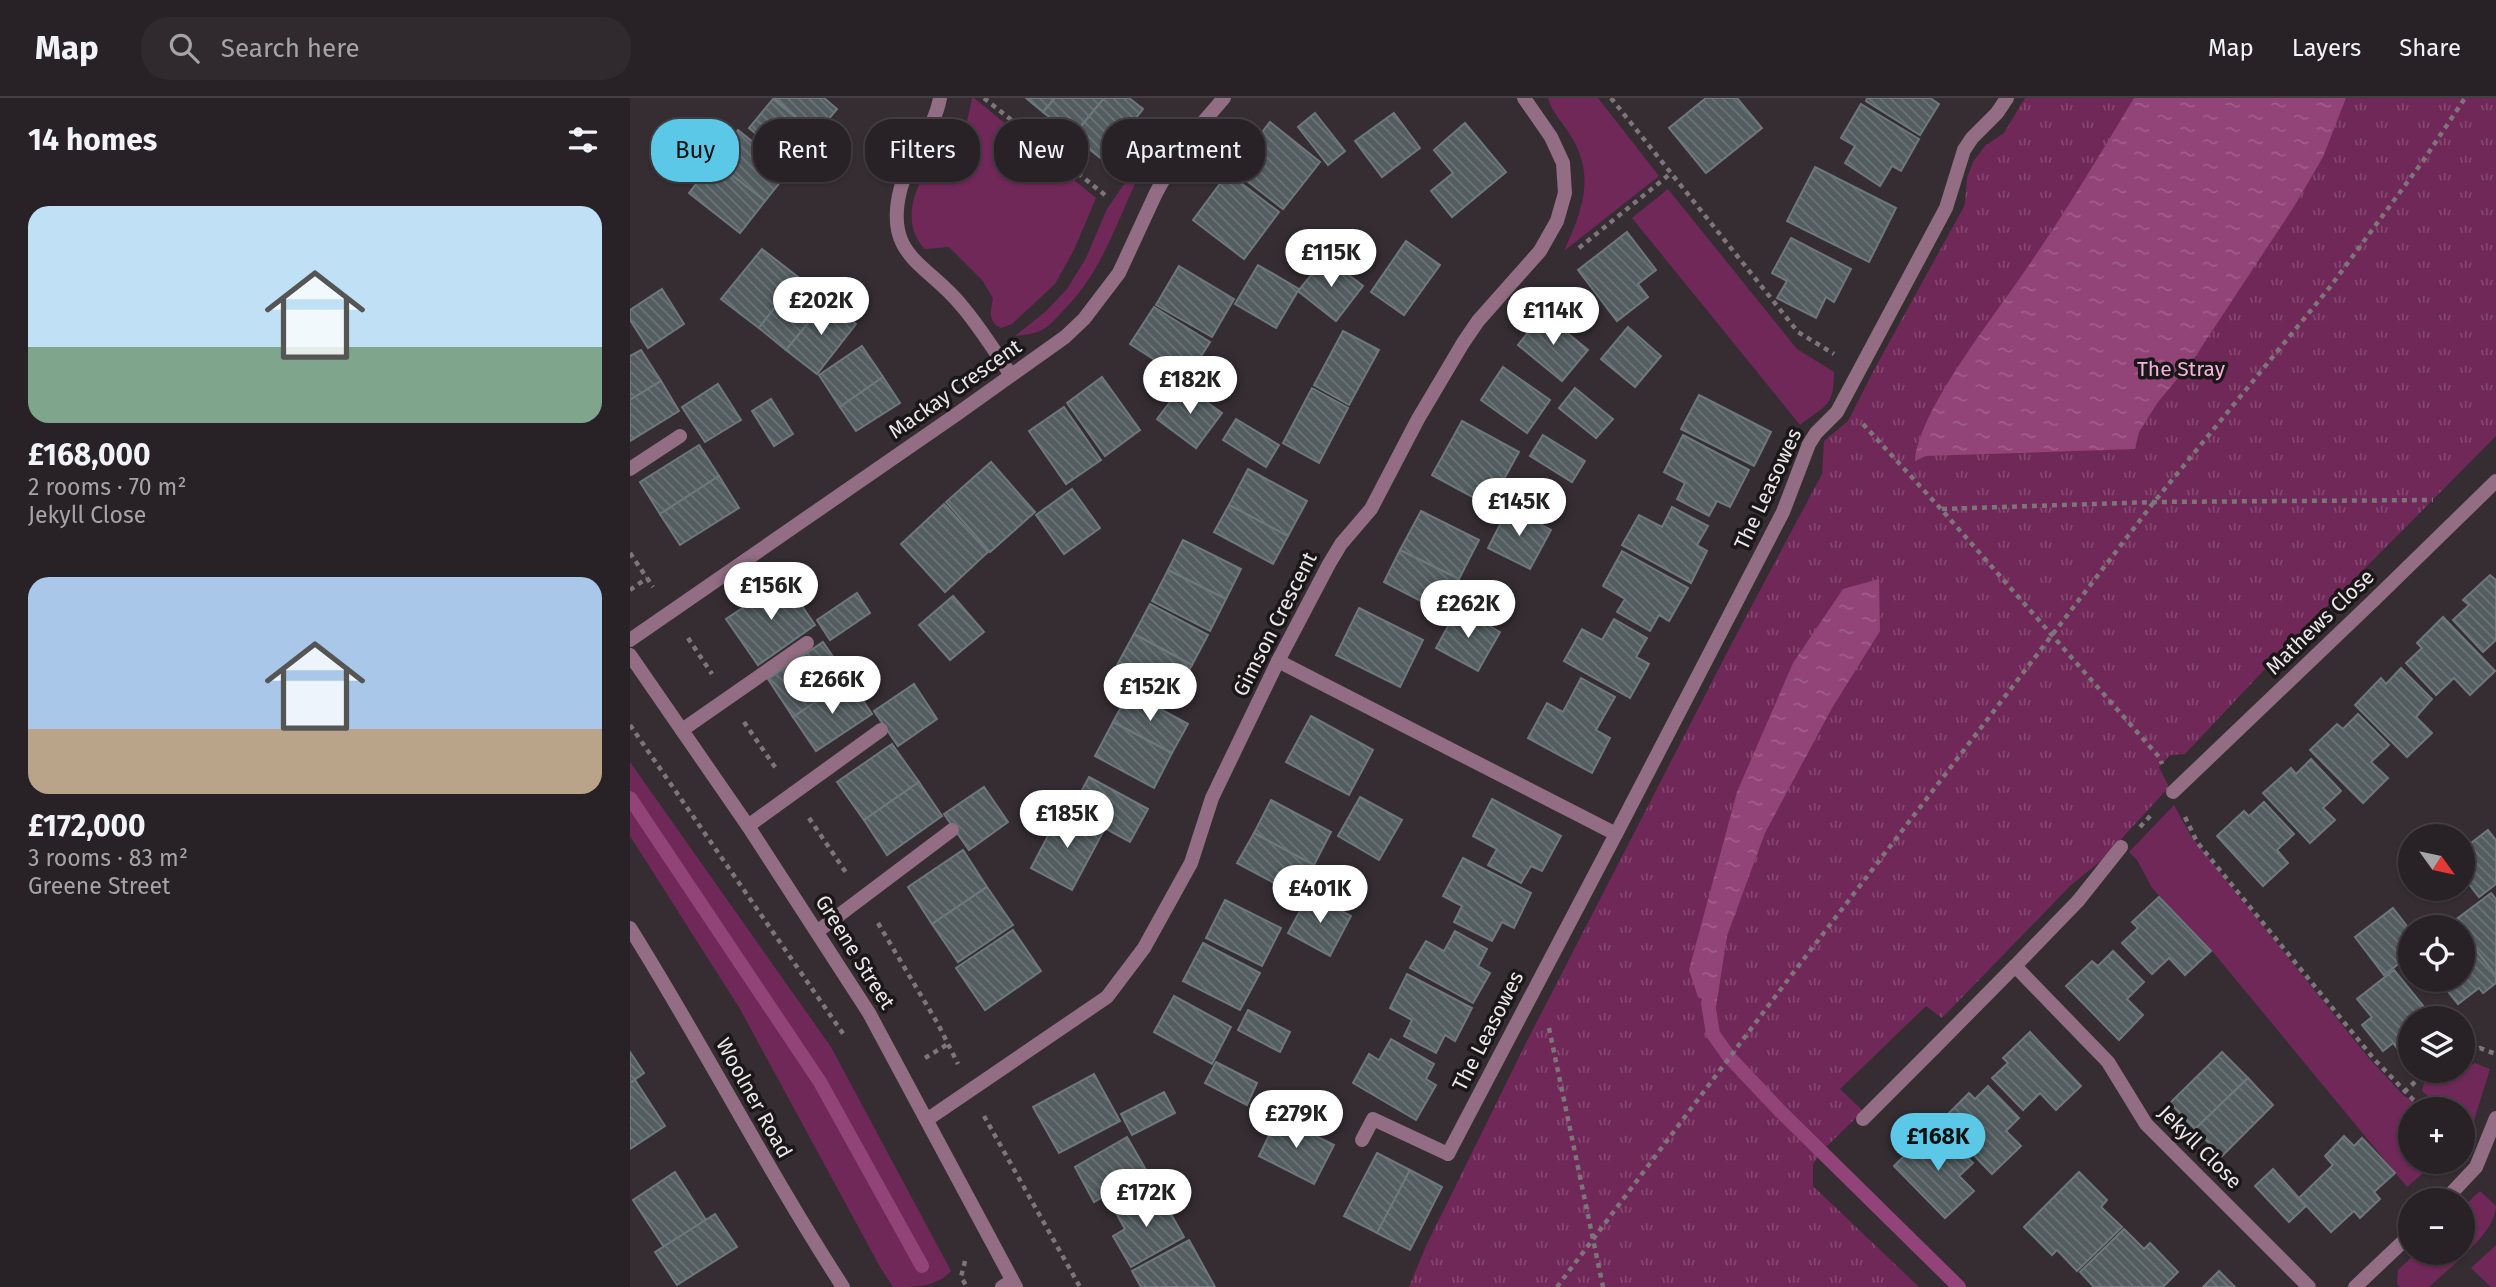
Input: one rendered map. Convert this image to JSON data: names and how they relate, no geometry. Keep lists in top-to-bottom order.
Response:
{
  "streets": {
    "street": [
      "Mackay Crescent",
      "The Leasowes",
      "Mathews Close",
      "Gimson Crescent",
      "Greene Street",
      "Woolner Road",
      "Jekyll Close"
    ]
  },
  "crossings": [
    ["Gimson Crescent", "Greene Street"]
  ],
  "parks": ["The Stray"],
  "north": "bottom right",
  "page": {
    "header": "Map",
    "search": "Search here",
    "nav": ["Map", "Layers", "Share"],
    "heading": "14 homes",
    "chip": [
      "Buy",
      "Rent",
      "Filters",
      "New",
      "Apartment"
    ],
    "list": [
      {
        "name": "£168,000",
        "note": "2 rooms · 70 m² · Jekyll Close"
      },
      {
        "name": "£172,000",
        "note": "3 rooms · 83 m² · Greene Street"
      }
    ],
    "price": [
      "£115K",
      "£202K",
      "£114K",
      "£182K",
      "£145K",
      "£156K",
      "£262K",
      "£266K",
      "£152K",
      "£185K",
      "£401K",
      "£279K",
      "£168K",
      "£172K"
    ],
    "map_buttons": ["+", "−"]
  }
}
